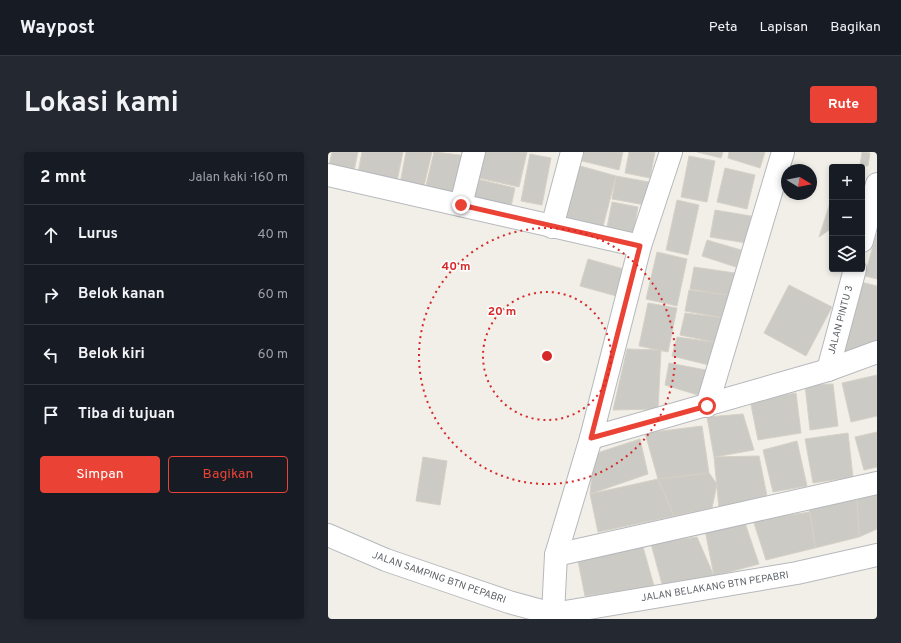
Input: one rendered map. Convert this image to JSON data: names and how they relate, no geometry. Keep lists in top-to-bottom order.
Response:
{
  "streets": {
    "street": ["JALAN PINTU 3", "JALAN SAMPING BTN PEPABRI", "JALAN BELAKANG BTN PEPABRI"]
  },
  "crossings": [
    ["JALAN SAMPING BTN PEPABRI", "JALAN BELAKANG BTN PEPABRI"]
  ],
  "north": "right",
  "page": {
    "header": "Waypost",
    "nav": ["Peta", "Lapisan", "Bagikan"],
    "title": "Lokasi kami",
    "buttons": [
      "Rute",
      ["Simpan", "Bagikan"]
    ],
    "heading": ["2 mnt", "Jalan kaki · 160 m"],
    "map_buttons": ["+", "−"],
    "list": [
      ["Lurus", "40 m"],
      ["Belok kanan", "60 m"],
      ["Belok kiri", "60 m"],
      "Tiba di tujuan"
    ]
  },
  "rings": ["40 m", "20 m"]
}
